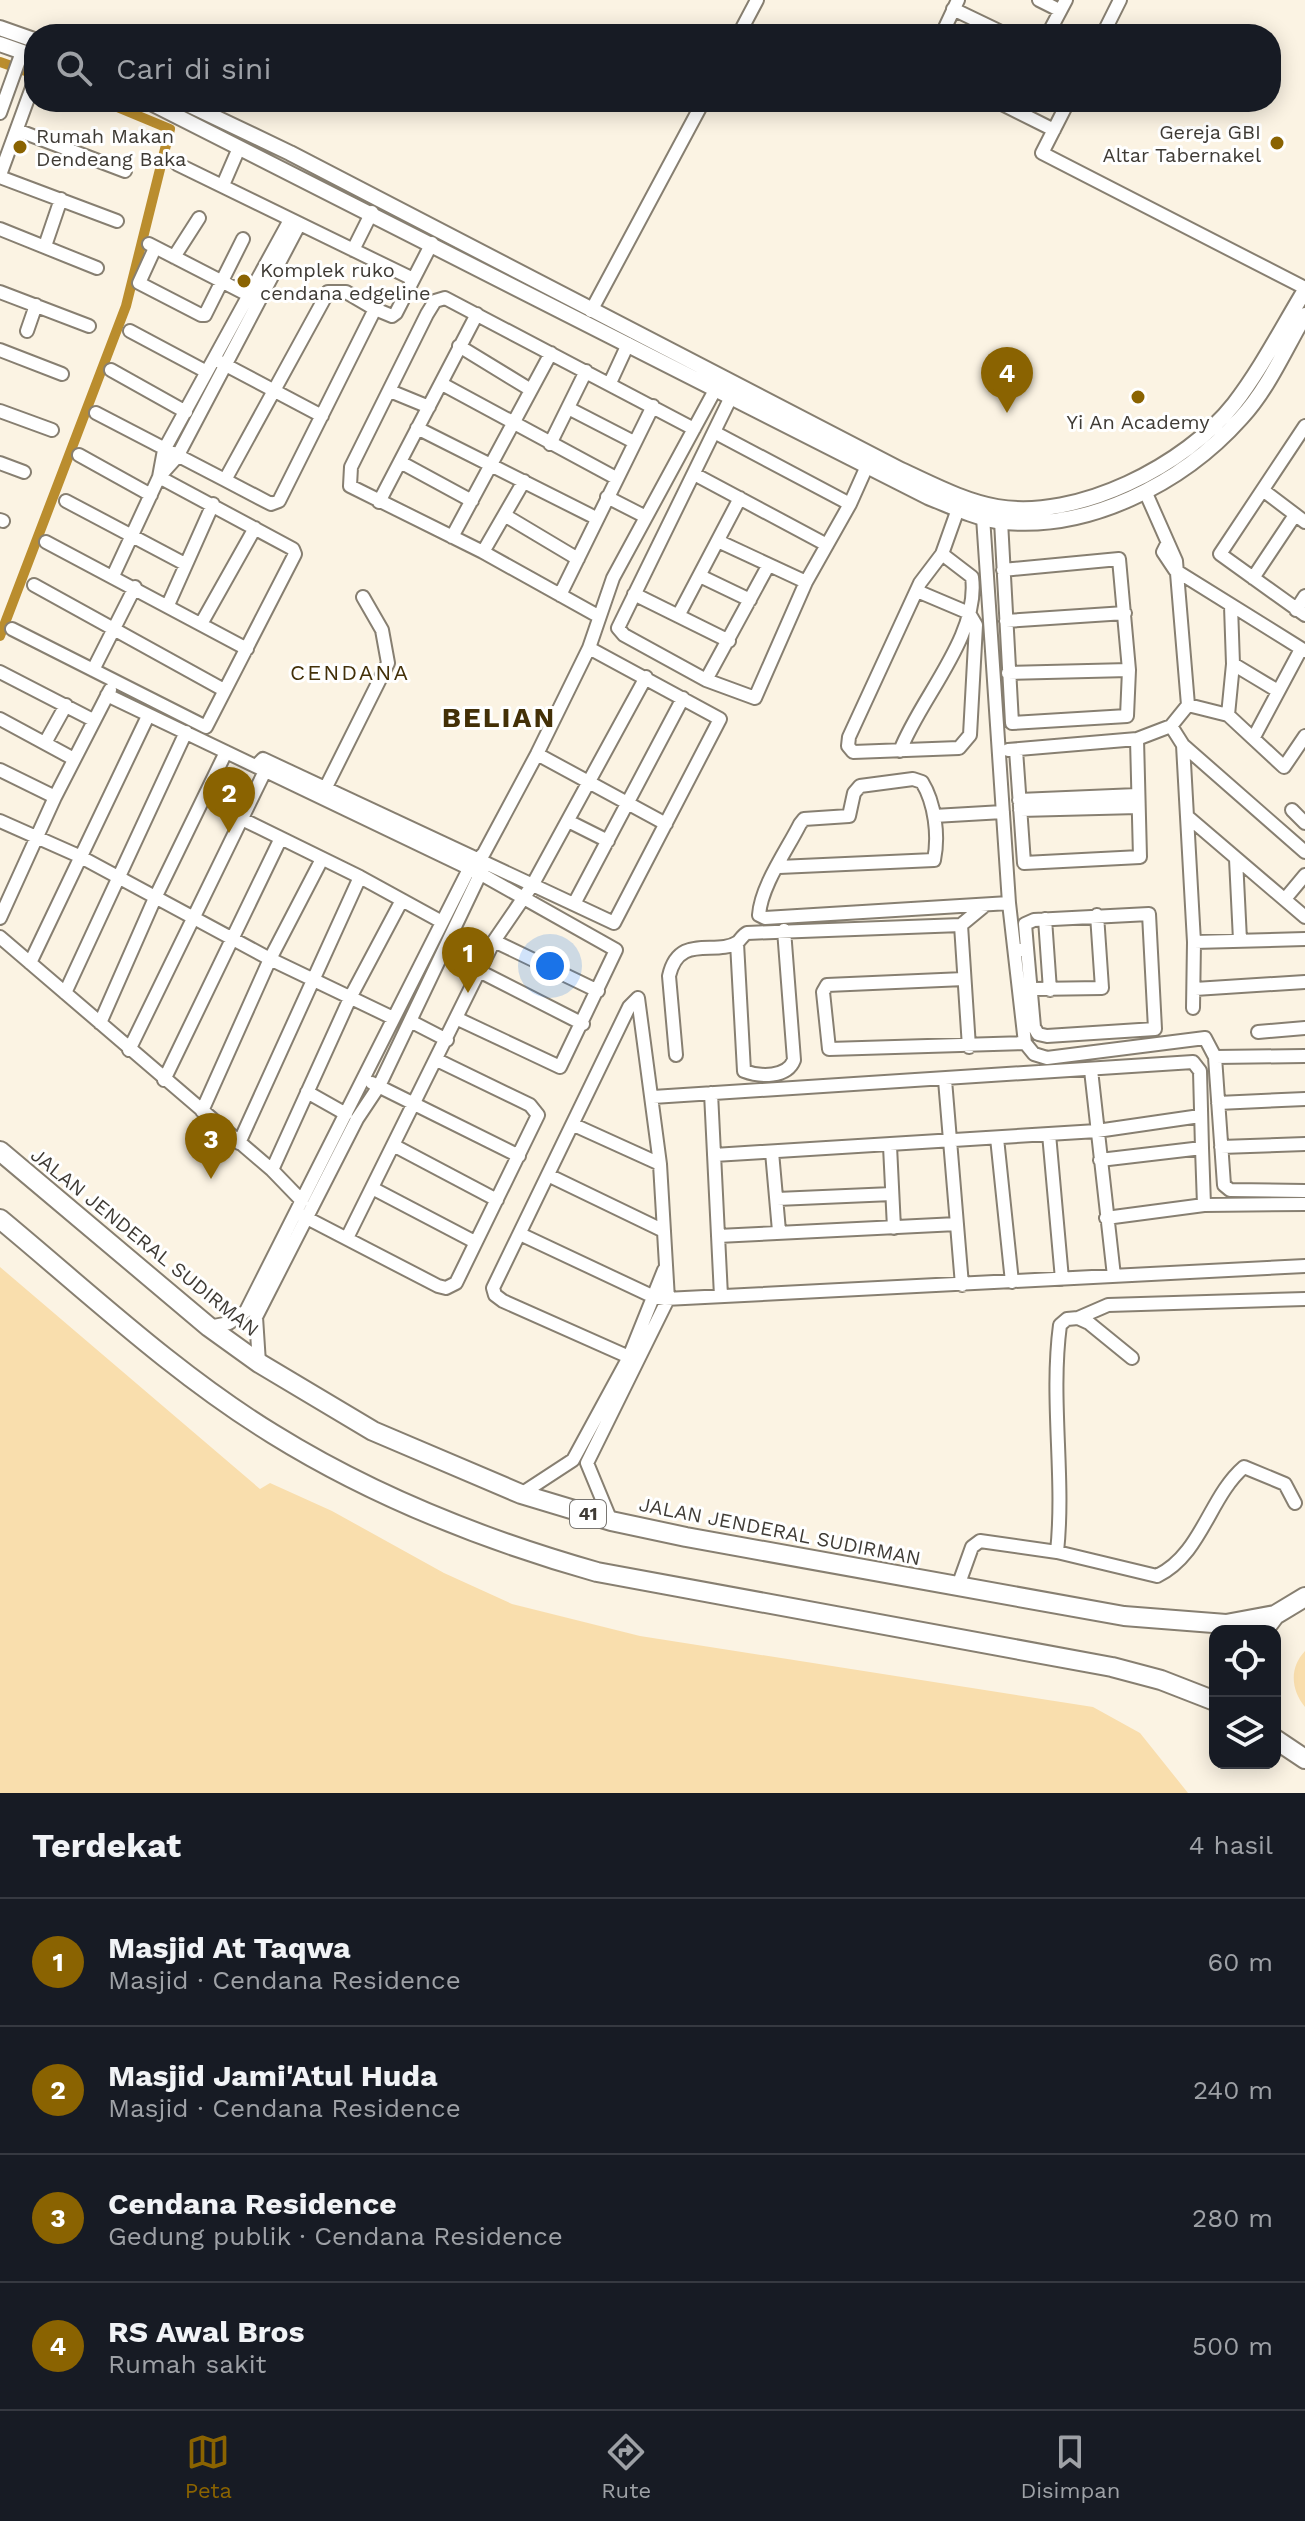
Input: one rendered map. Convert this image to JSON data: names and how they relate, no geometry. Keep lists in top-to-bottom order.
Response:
{
  "streets": {
    "highway": ["JALAN JENDERAL SUDIRMAN", "41"]
  },
  "crossings": [
    ["JALAN JENDERAL SUDIRMAN", "41"]
  ],
  "districts": ["CENDANA", "BELIAN"],
  "places": [
    "Gereja GBI Altar Tabernakel",
    "Rumah Makan Dendeang Baka",
    "Komplek ruko cendana edgeline",
    "Yi An Academy"
  ],
  "page": {
    "search": "Cari di sini",
    "pins": [
      "4",
      "2",
      "1",
      "3"
    ],
    "heading": ["Terdekat", "4 hasil"],
    "list": [
      {
        "mark": "1",
        "name": "Masjid At Taqwa",
        "note": "Masjid · Cendana Residence",
        "value": "60 m"
      },
      {
        "mark": "2",
        "name": "Masjid Jami'Atul Huda",
        "note": "Masjid · Cendana Residence",
        "value": "240 m"
      },
      {
        "mark": "3",
        "name": "Cendana Residence",
        "note": "Gedung publik · Cendana Residence",
        "value": "280 m"
      },
      {
        "mark": "4",
        "name": "RS Awal Bros",
        "note": "Rumah sakit",
        "value": "500 m"
      }
    ],
    "nav": ["Peta", "Rute", "Disimpan"]
  }
}
